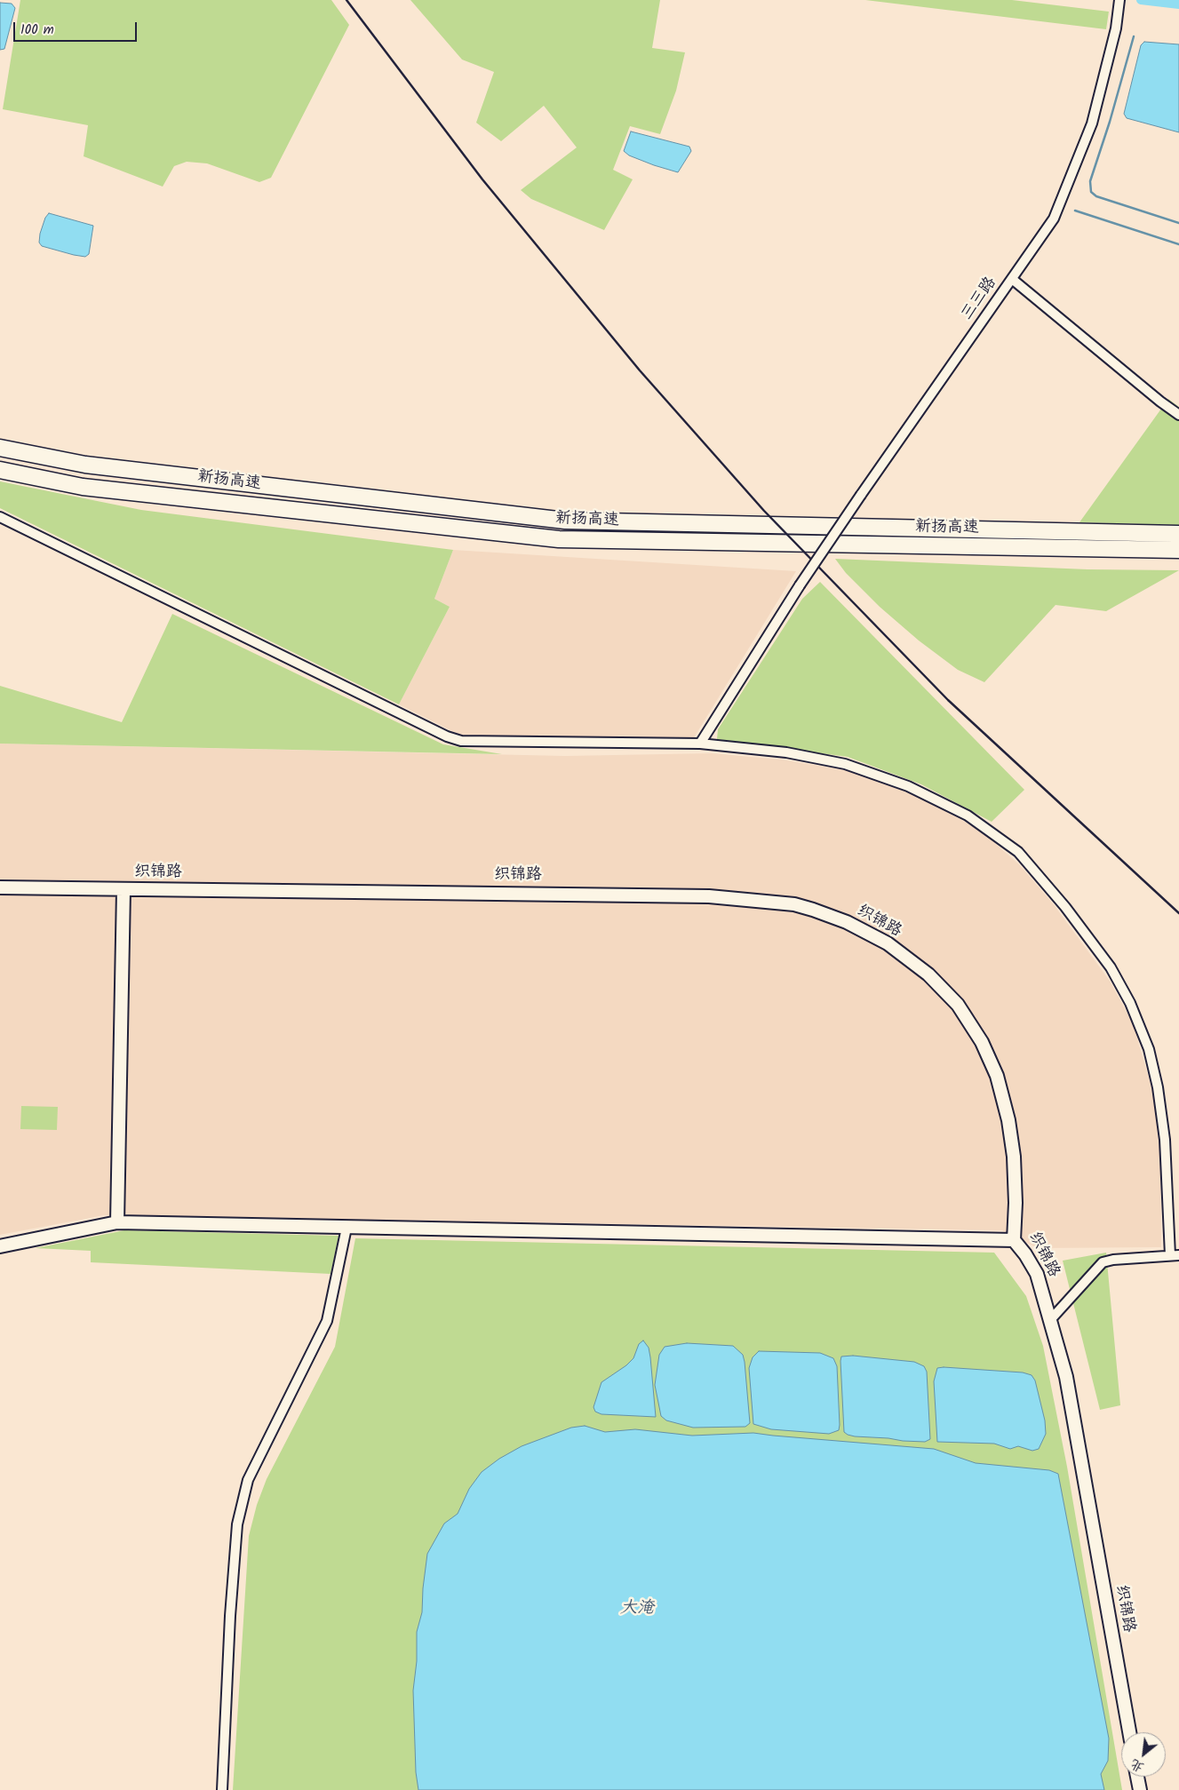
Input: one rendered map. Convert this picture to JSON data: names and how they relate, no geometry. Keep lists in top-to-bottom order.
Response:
{
  "streets": {
    "highway": ["新扬高速"],
    "street": ["三三路", "织锦路"]
  },
  "water": ["大淹"],
  "scale_bar": "100 m",
  "north": "bottom left"
}
